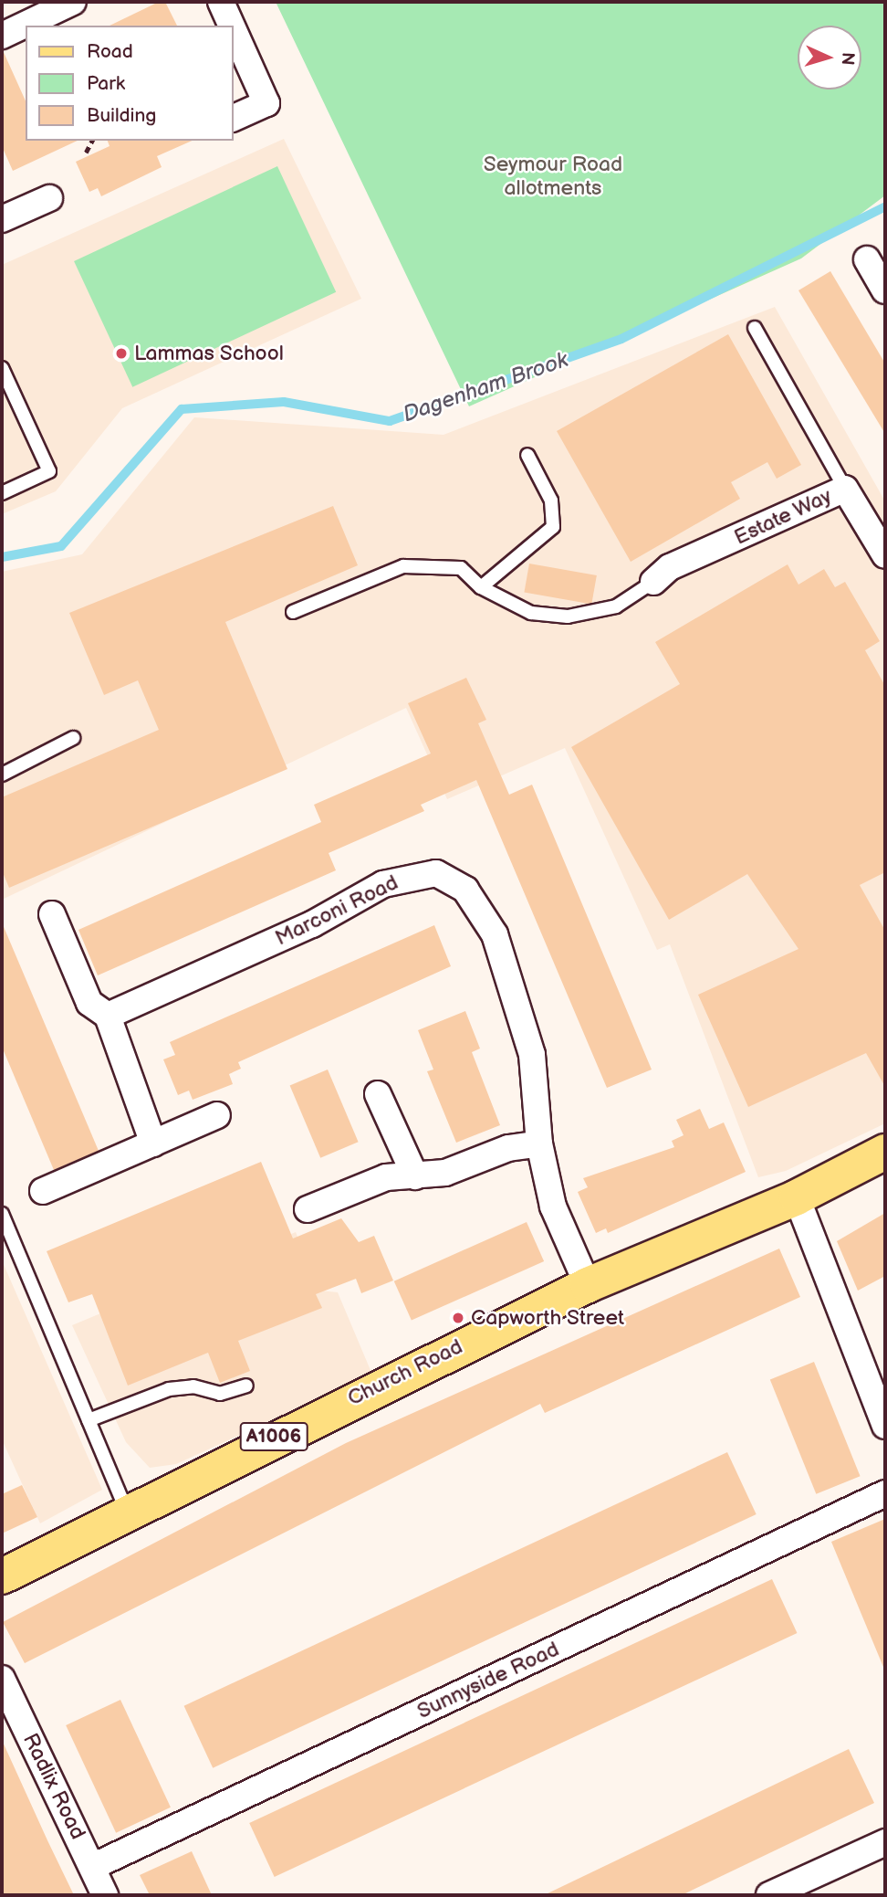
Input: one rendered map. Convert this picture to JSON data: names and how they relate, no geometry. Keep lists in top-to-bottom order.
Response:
{
  "streets": {
    "main road": ["Church Road", "A1006"],
    "street": [
      "Estate Way",
      "Marconi Road",
      "Sunnyside Road",
      "Radlix Road"
    ]
  },
  "crossings": [
    ["Marconi Road", "Church Road"],
    ["Sunnyside Road", "Radlix Road"]
  ],
  "water": ["Dagenham Brook"],
  "parks": ["Seymour Road allotments"],
  "places": ["Lammas School", "Capworth Street"],
  "legend": ["Road", "Park", "Building"],
  "north": "right"
}
